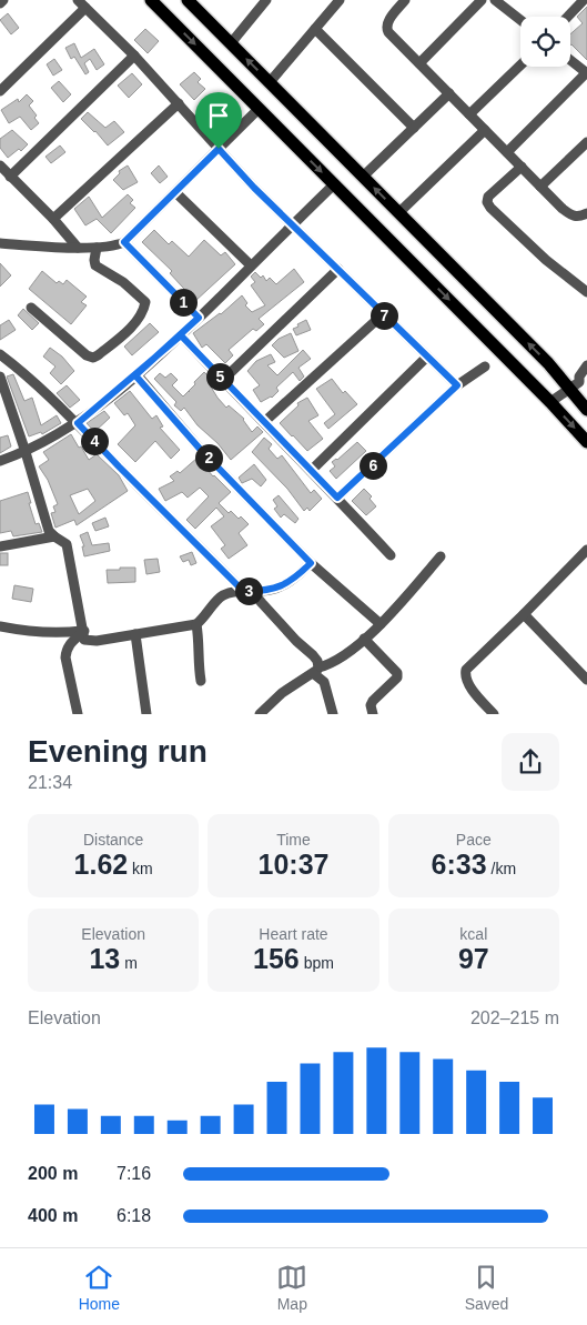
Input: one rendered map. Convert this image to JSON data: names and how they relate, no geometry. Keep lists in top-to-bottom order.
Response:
{
  "page": {
    "pins": [
      "1",
      "7",
      "5",
      "4",
      "2",
      "6",
      "3"
    ],
    "heading": ["Evening run", "21:34"],
    "stats": [
      ["Distance", "1.62 km"],
      ["Time", "10:37"],
      ["Pace", "6:33 /km"],
      ["Elevation", "13 m"],
      ["Heart rate", "156 bpm"],
      ["kcal", "97"]
    ],
    "chart": ["Elevation", "202–215 m"],
    "list": [
      {
        "name": "200 m",
        "note": "7:16"
      },
      {
        "name": "400 m",
        "note": "6:18"
      }
    ],
    "tabs": ["Home", "Map", "Saved"]
  }
}
